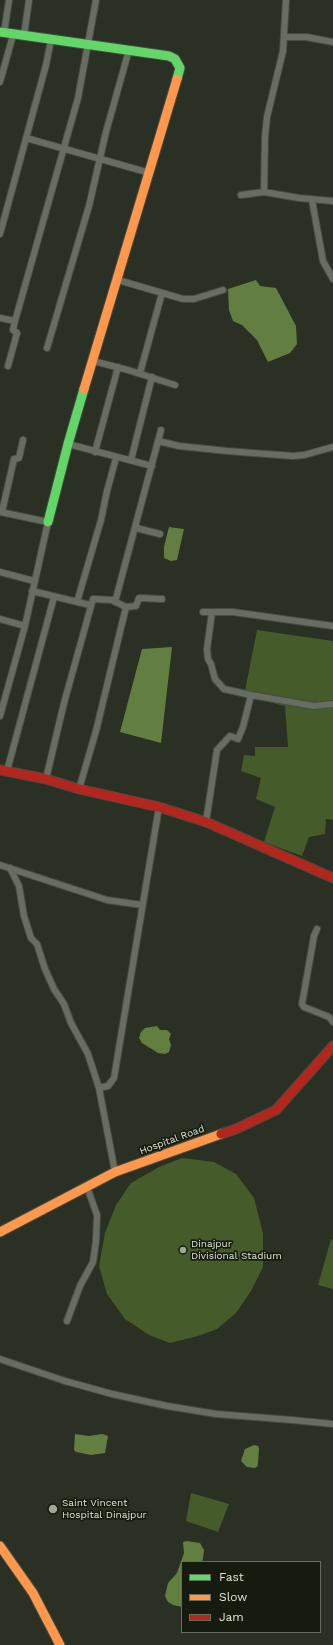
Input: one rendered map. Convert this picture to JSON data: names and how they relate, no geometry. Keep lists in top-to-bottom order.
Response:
{
  "streets": {
    "street": ["Hospital Road"]
  },
  "places": ["Dinajpur Divisional Stadium", "Saint Vincent Hospital Dinajpur"],
  "legend": ["Fast", "Slow", "Jam"]
}
